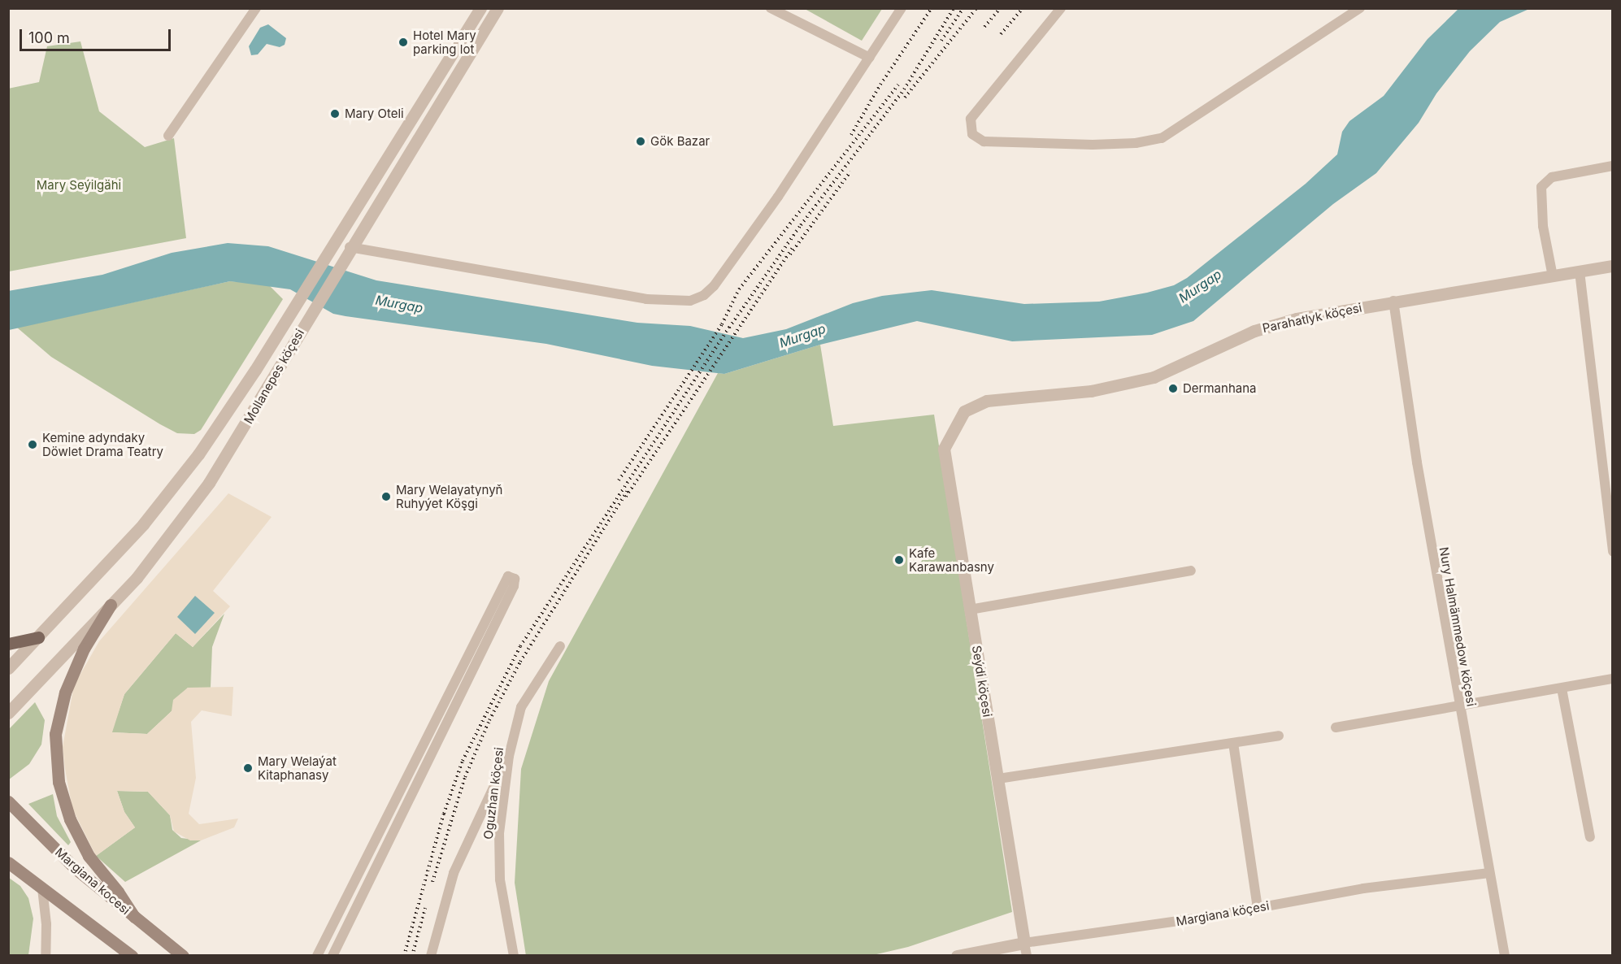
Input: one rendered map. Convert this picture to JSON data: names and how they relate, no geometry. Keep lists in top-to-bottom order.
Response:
{
  "streets": {
    "main road": ["Margiana kocesi"],
    "street": [
      "Parahatlyk köçesi",
      "Mollanepes köçesi",
      "Nury Halmämmedow köçesi",
      "Seýdi köçesi",
      "Oguzhan köçesi",
      "Margiana köçesi"
    ]
  },
  "crossings": [
    ["Parahatlyk köçesi", "Nury Halmämmedow köçesi"],
    ["Parahatlyk köçesi", "Seýdi köçesi"],
    ["Nury Halmämmedow köçesi", "Margiana köçesi"],
    ["Seýdi köçesi", "Margiana köçesi"]
  ],
  "water": ["Murgap"],
  "parks": ["Mary Seýilgähi"],
  "places": [
    "Hotel Mary parking lot",
    "Mary Oteli",
    "Gök Bazar",
    "Dermanhana",
    "Kemine adyndaky Döwlet Drama Teatry",
    "Mary Welayatynyň Ruhyýet Köşgi",
    "Kafe Karawanbasny",
    "Mary Welaýat Kitaphanasy"
  ],
  "scale_bar": "100 m"
}
